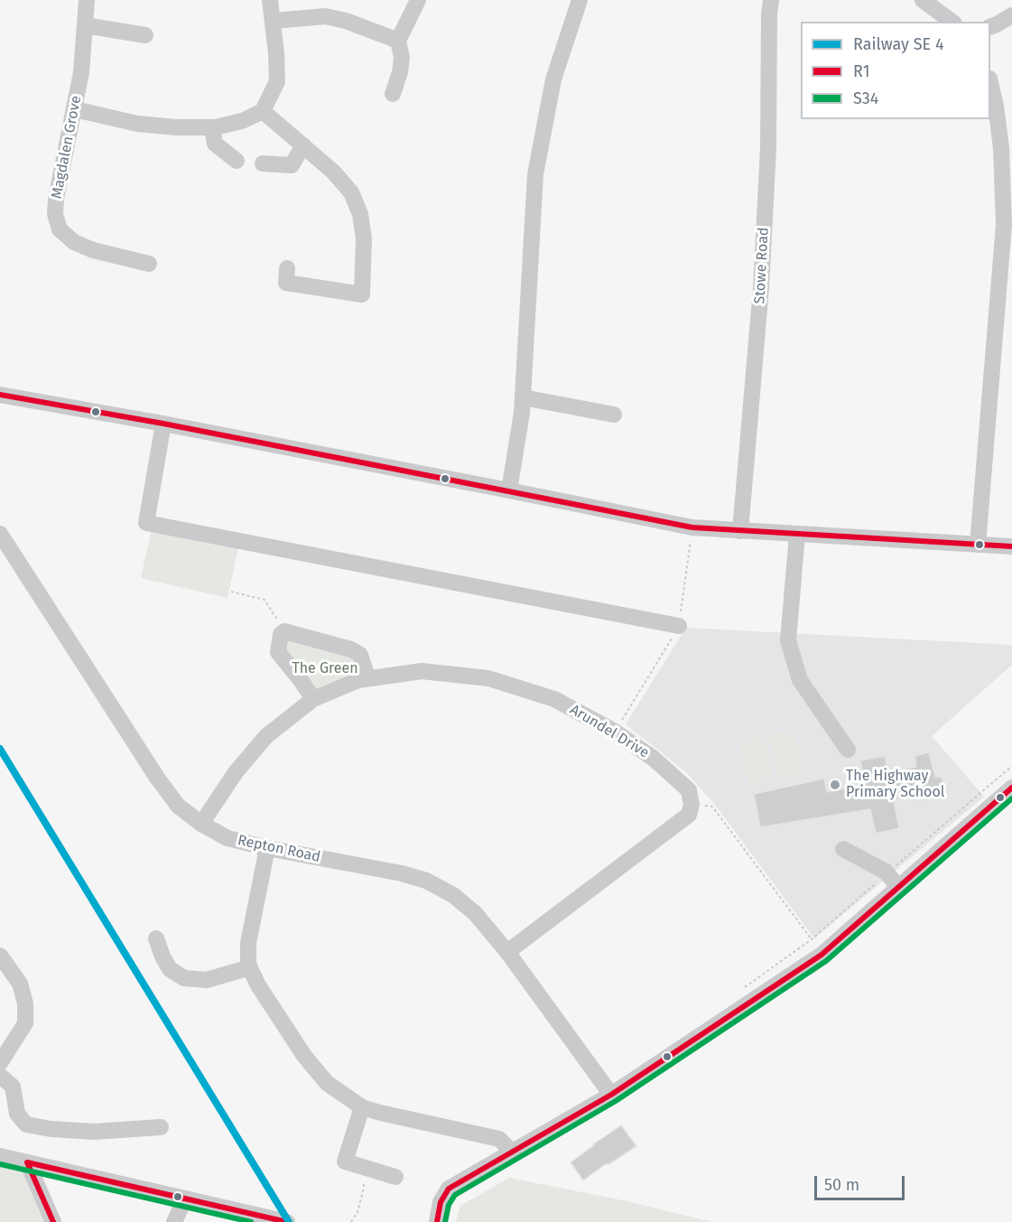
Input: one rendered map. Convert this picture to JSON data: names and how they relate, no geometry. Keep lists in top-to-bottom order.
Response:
{
  "streets": {
    "street": [
      "Magdalen Grove",
      "Stowe Road",
      "Arundel Drive",
      "Repton Road"
    ]
  },
  "crossings": [
    ["Arundel Drive", "Repton Road"]
  ],
  "parks": ["The Green"],
  "places": ["The Highway Primary School"],
  "lines": ["transit line R1", "transit line S34"],
  "legend": ["Railway SE 4", "R1", "S34"],
  "scale_bar": "50 m"
}
